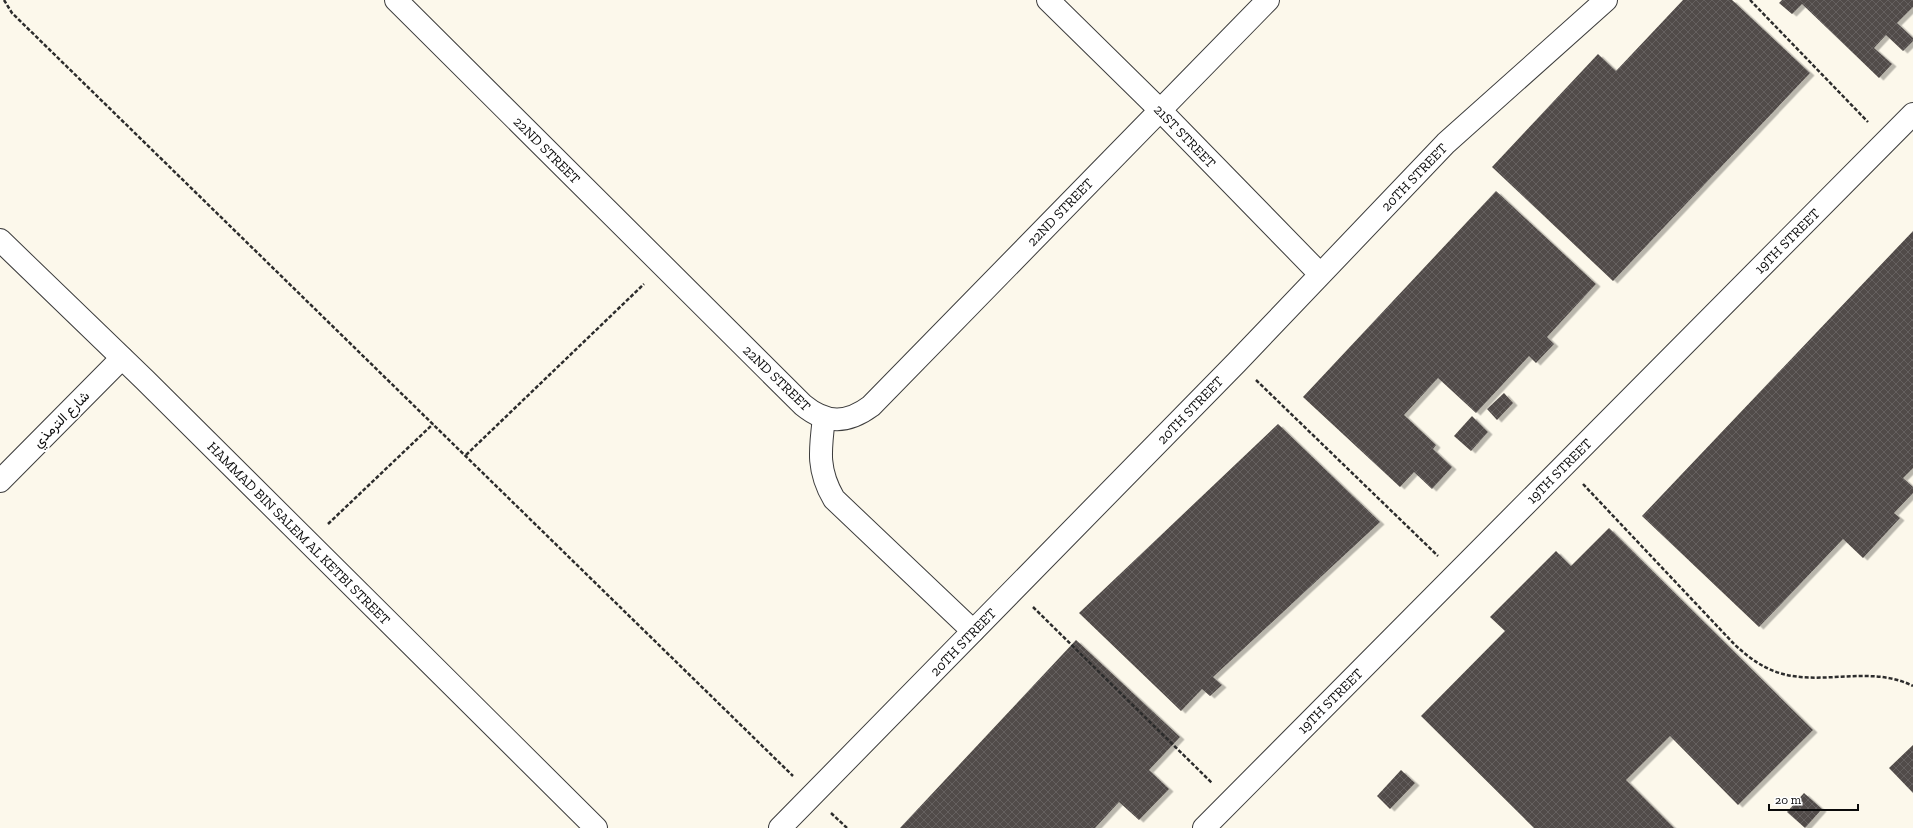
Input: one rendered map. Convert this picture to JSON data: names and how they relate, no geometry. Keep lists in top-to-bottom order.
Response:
{
  "streets": {
    "street": [
      "21ST STREET",
      "22ND STREET",
      "20TH STREET",
      "19TH STREET",
      "شارع الترمذي",
      "HAMMAD BIN SALEM AL KETBI STREET"
    ]
  },
  "crossings": [
    ["21ST STREET", "22ND STREET"],
    ["21ST STREET", "20TH STREET"],
    ["شارع الترمذي", "HAMMAD BIN SALEM AL KETBI STREET"]
  ],
  "scale_bar": "20 m"
}
